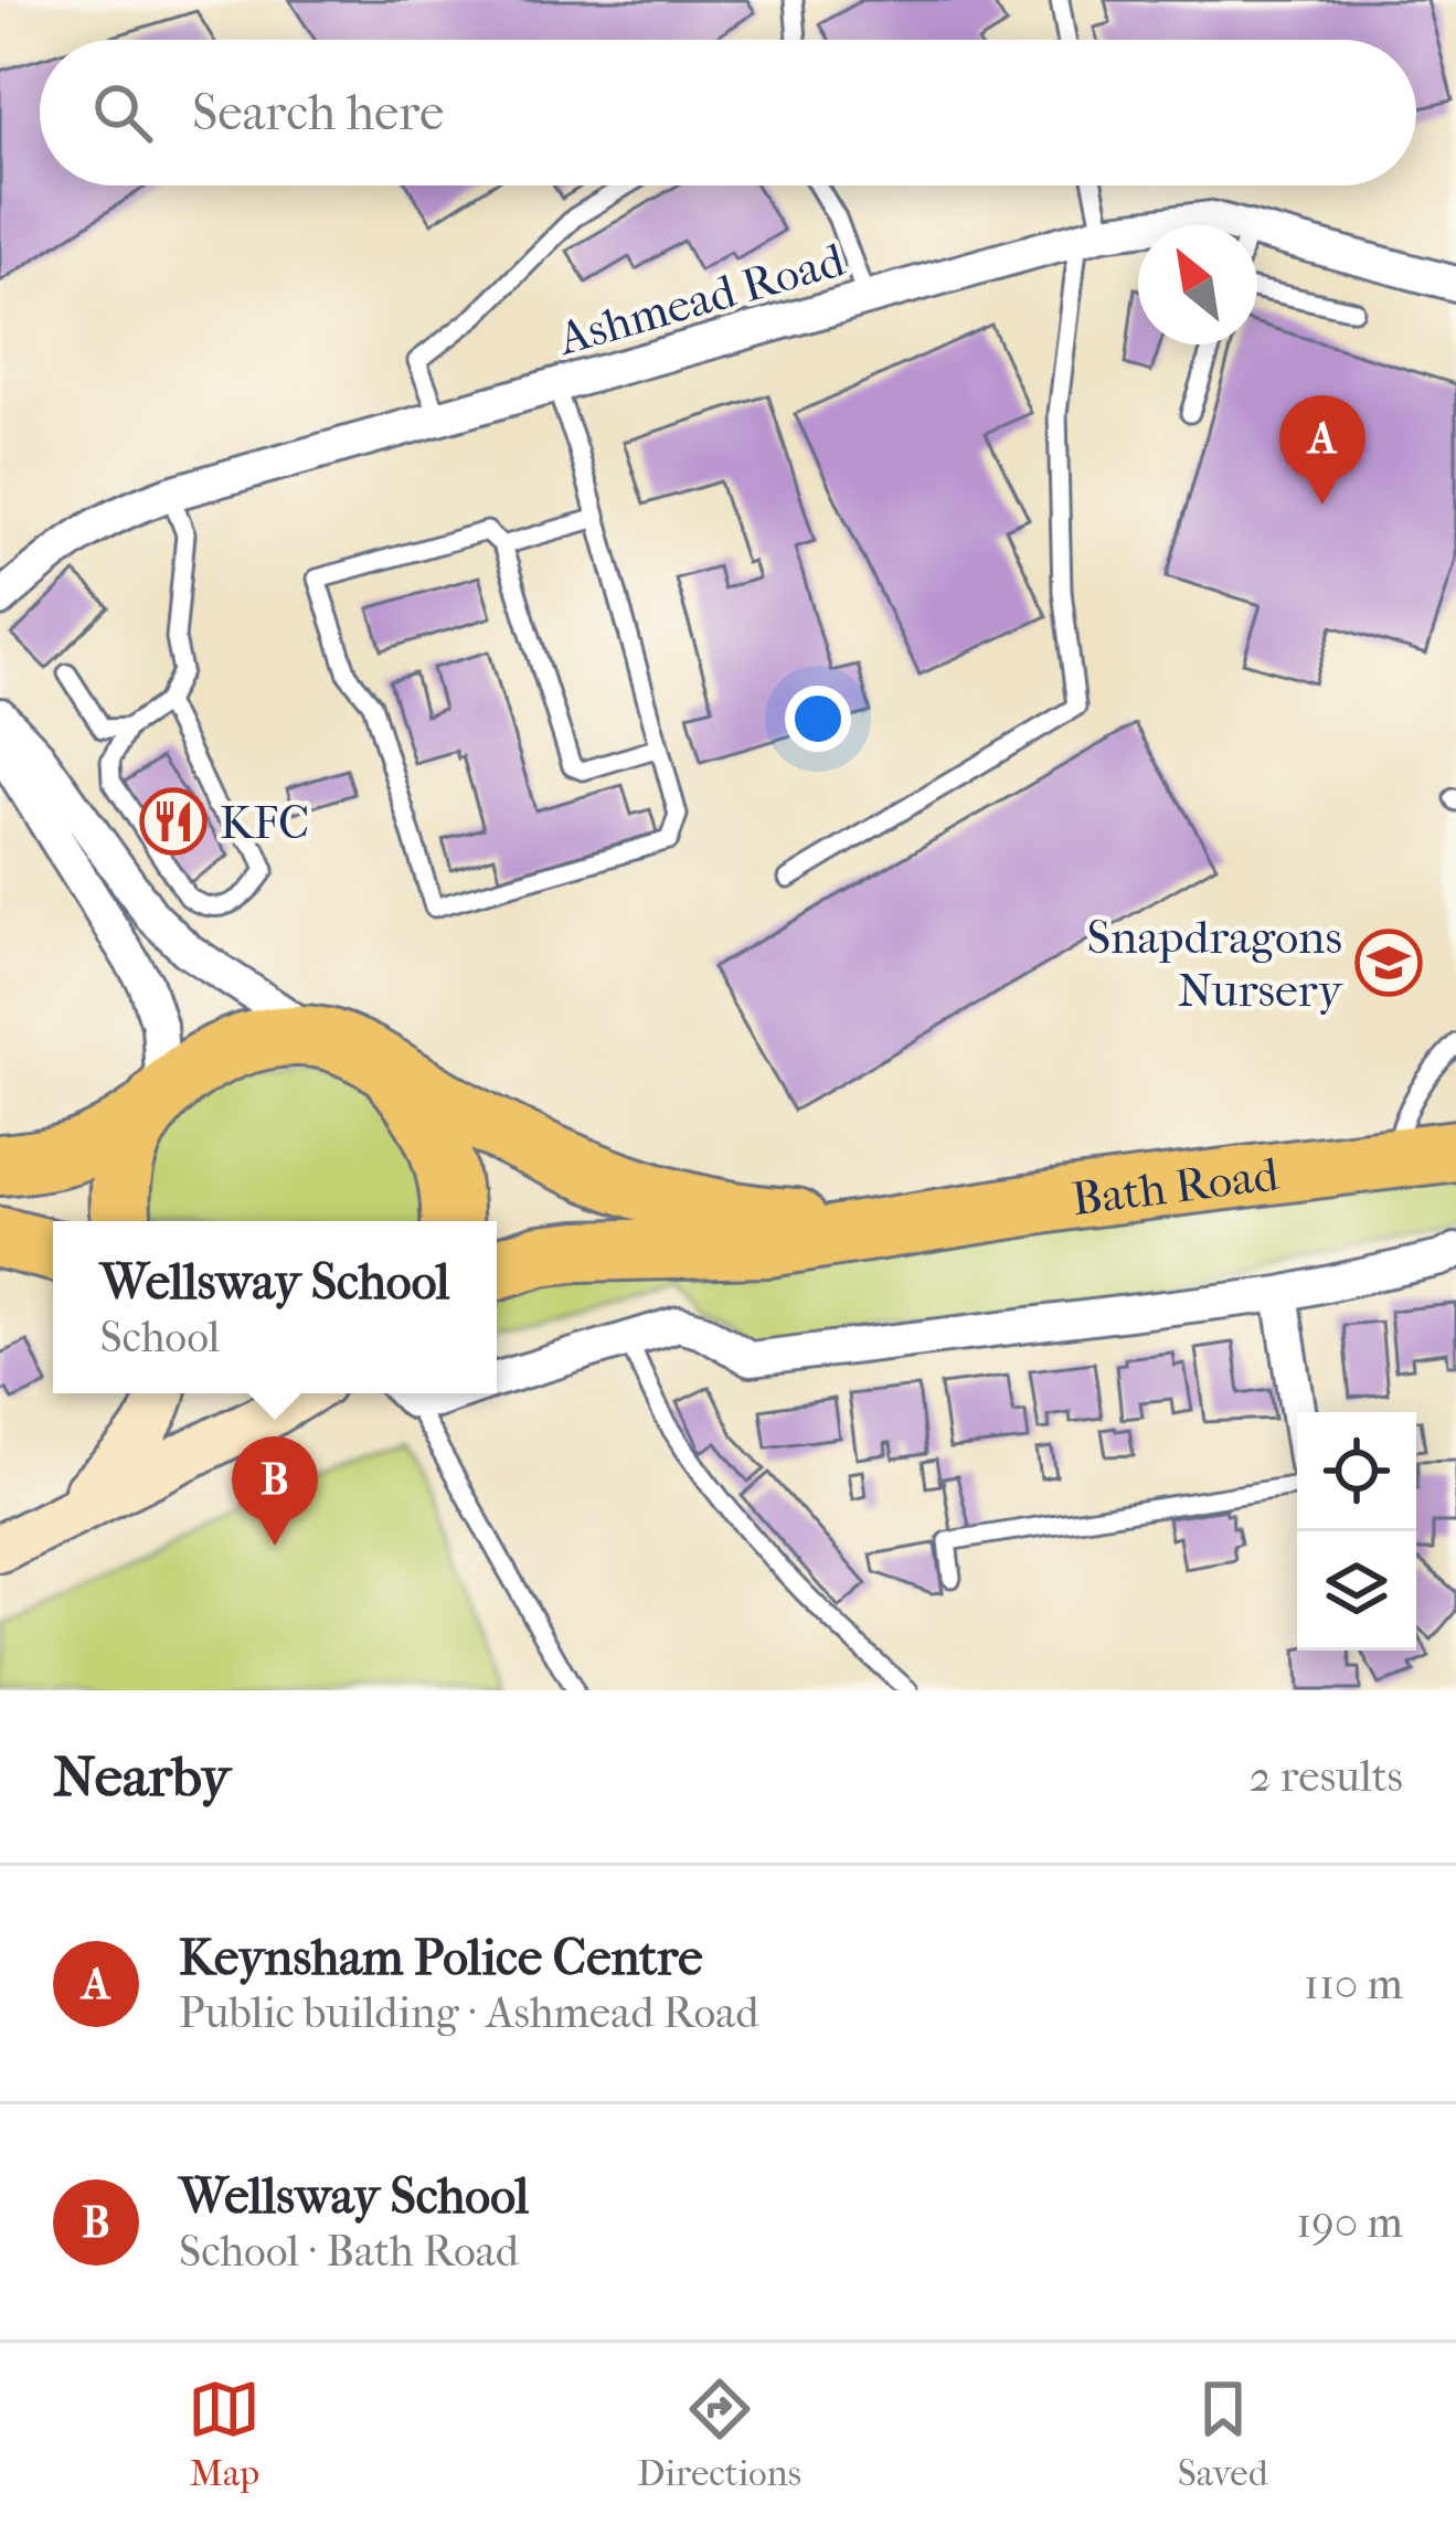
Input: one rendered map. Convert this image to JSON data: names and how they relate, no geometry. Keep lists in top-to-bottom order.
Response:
{
  "streets": {
    "highway": ["Bath Road"],
    "street": ["Ashmead Road"]
  },
  "places": {
    "restaurant": ["KFC"],
    "school or university": ["Snapdragons Nursery"]
  },
  "north": "top left",
  "page": {
    "search": "Search here",
    "pins": ["A", "B"],
    "popup": ["Wellsway School", "School"],
    "heading": ["Nearby", "2 results"],
    "list": [
      {
        "mark": "A",
        "name": "Keynsham Police Centre",
        "note": "Public building · Ashmead Road",
        "value": "110 m"
      },
      {
        "mark": "B",
        "name": "Wellsway School",
        "note": "School · Bath Road",
        "value": "190 m"
      }
    ],
    "nav": ["Map", "Directions", "Saved"]
  }
}
